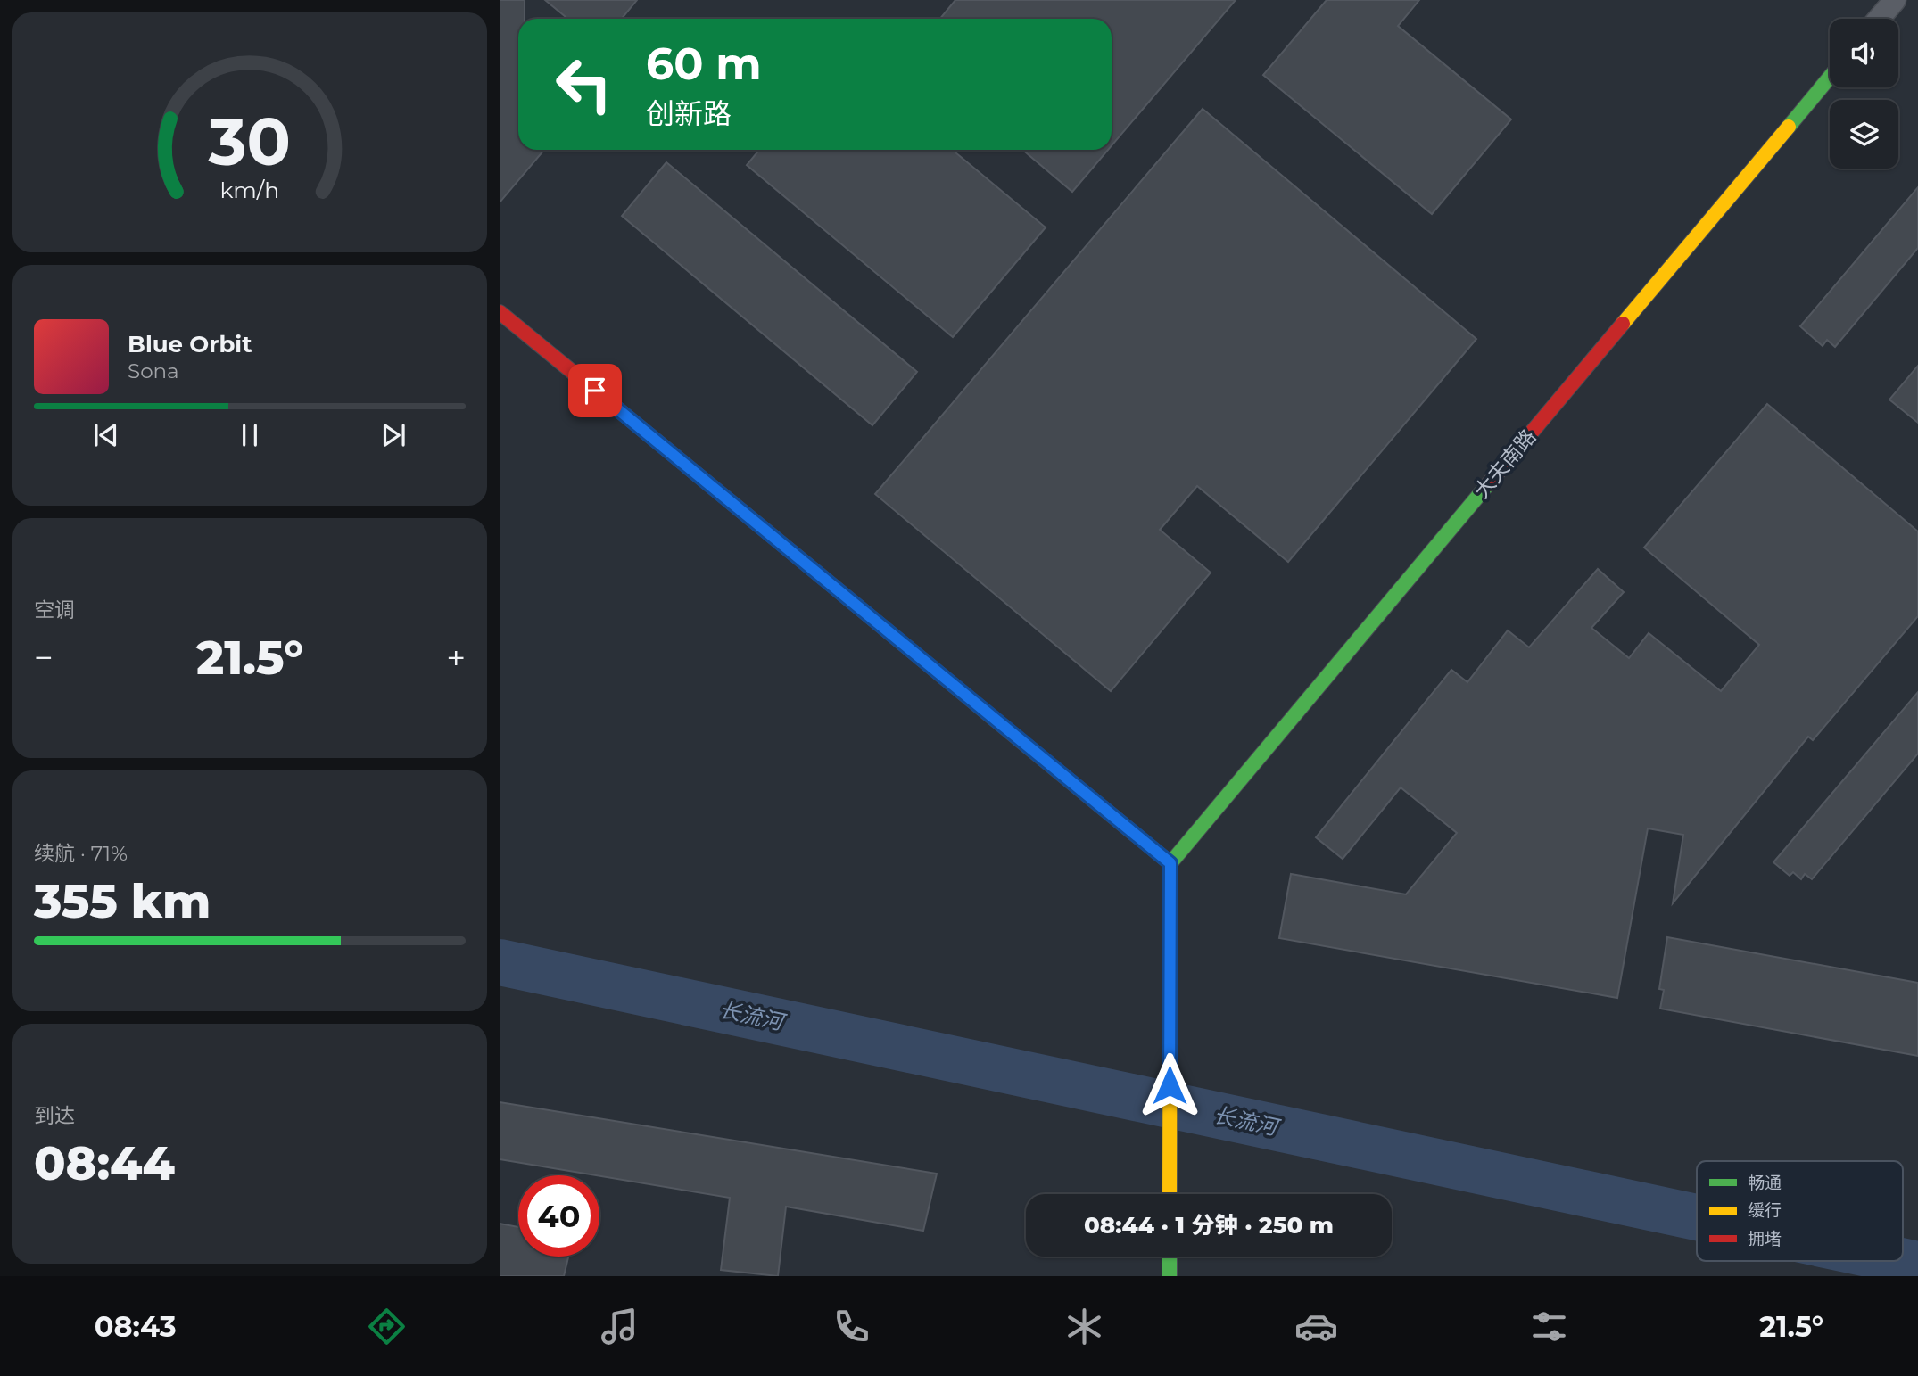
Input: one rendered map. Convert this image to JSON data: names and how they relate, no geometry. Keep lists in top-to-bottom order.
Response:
{
  "streets": {
    "street": ["大夫南路"]
  },
  "water": ["长流河"],
  "legend": ["畅通", "缓行", "拥堵"],
  "page": {
    "turn": ["60 m", "创新路"],
    "song": ["Blue Orbit", "Sona"],
    "tile": [
      "空调",
      ["续航 · 71%", "355 km"],
      ["到达", "08:44"]
    ],
    "heat": ["−", "21.5°", "+"],
    "limit": "40",
    "trip": "08:44 · 1 分钟 · 250 m",
    "tabs": ["08:43", "21.5°"],
    "gauge": ["30", "km/h"]
  }
}
